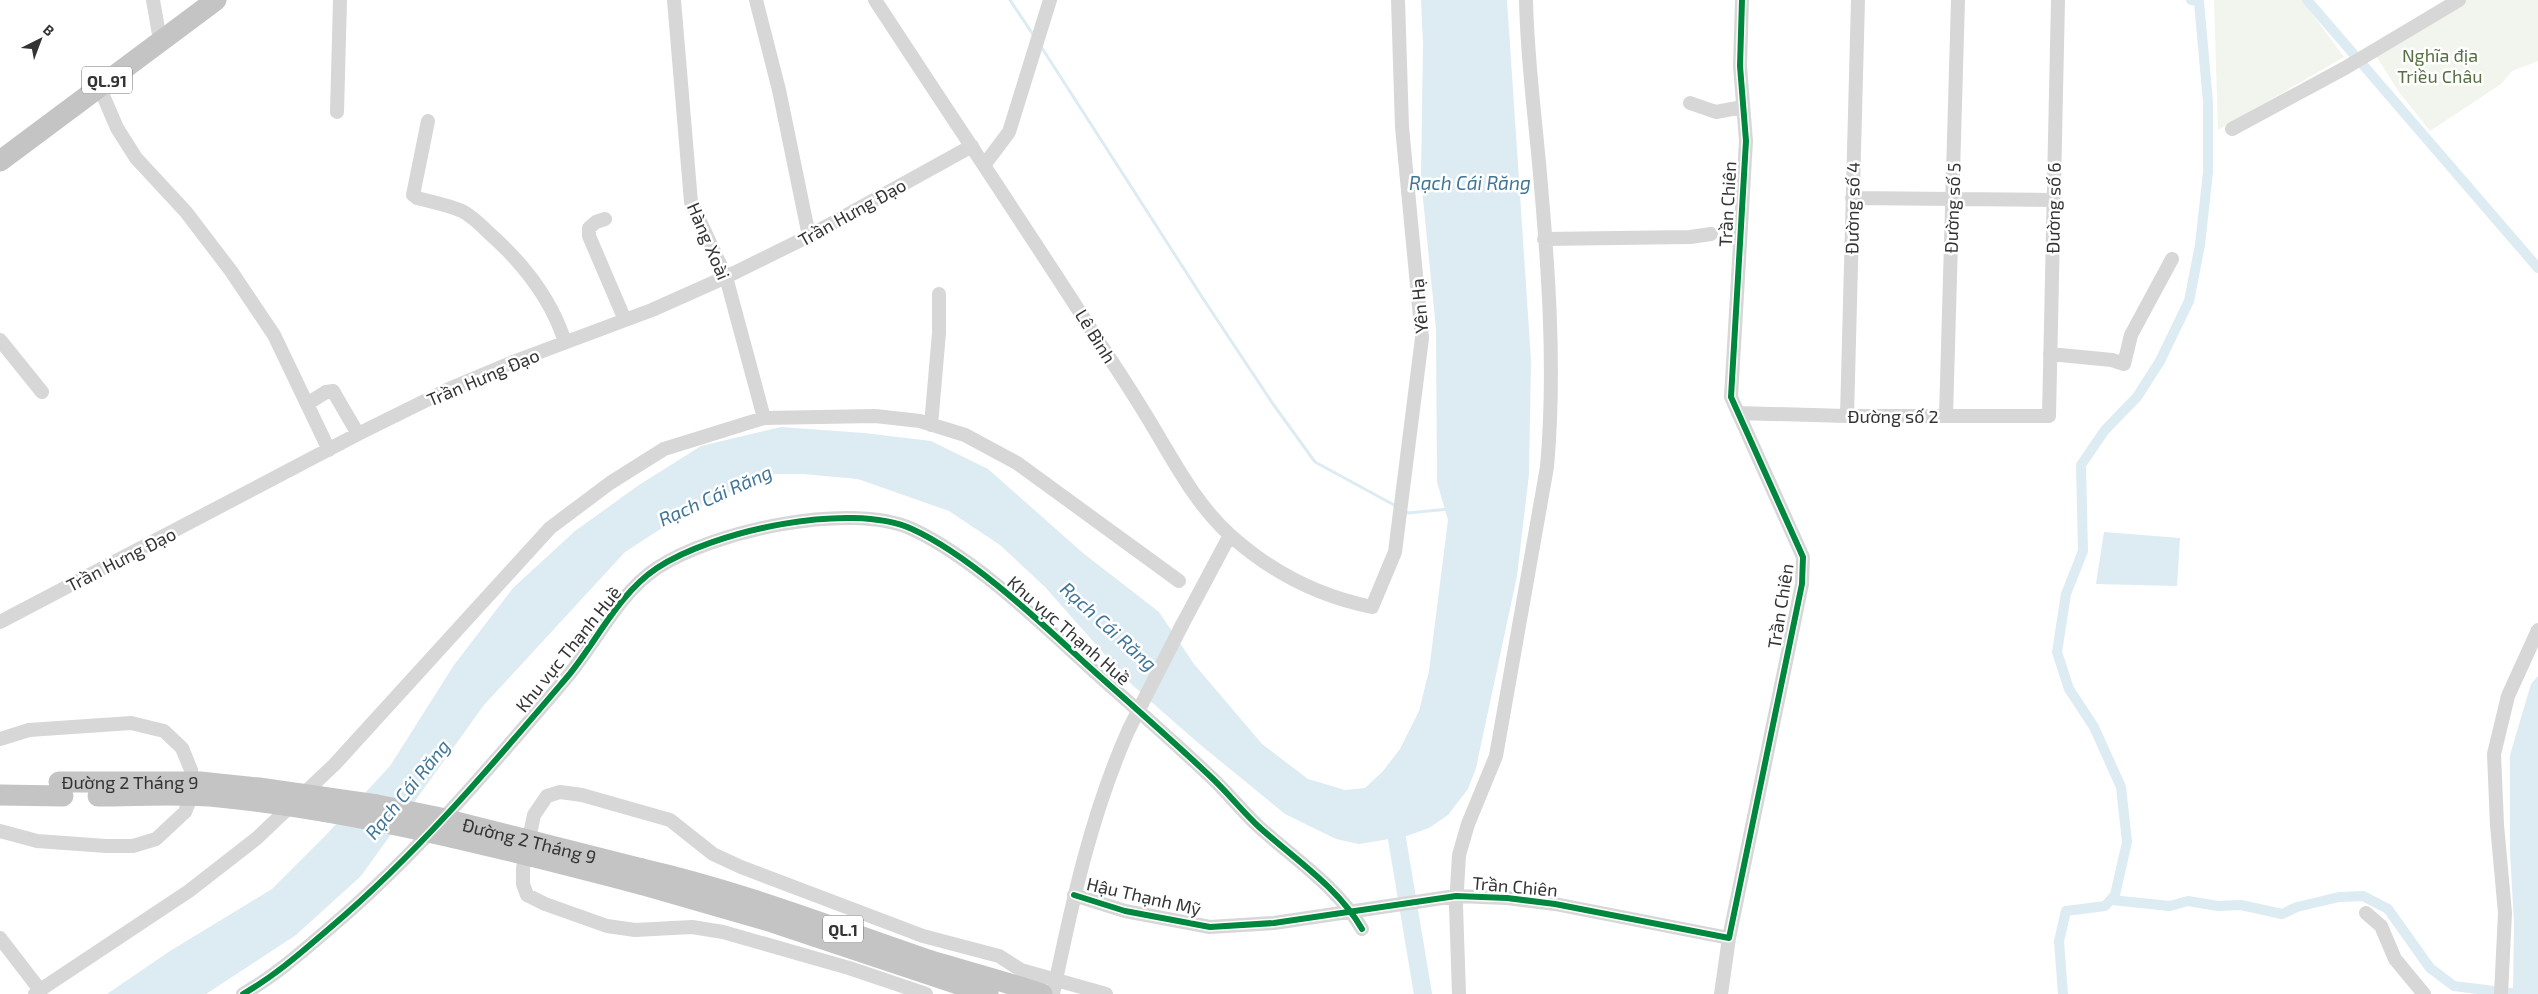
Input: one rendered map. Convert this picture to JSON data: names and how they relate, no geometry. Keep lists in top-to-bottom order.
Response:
{
  "streets": {
    "highway": ["QL.91", "Đường 2 Tháng 9", "QL.1"],
    "street": [
      "Trần Chiên",
      "Đường số 4",
      "Đường số 5",
      "Đường số 6",
      "Trần Hưng Đạo",
      "Hàng Xoài",
      "Yên Hạ",
      "Lê Bình",
      "Đường số 2",
      "Khu vực Thạnh Huề",
      "Hậu Thạnh Mỹ"
    ]
  },
  "crossings": [
    ["Trần Chiên", "Đường số 2"],
    ["Trần Chiên", "Hậu Thạnh Mỹ"],
    ["Đường số 4", "Đường số 2"],
    ["Đường số 5", "Đường số 2"],
    ["Đường số 6", "Đường số 2"],
    ["Trần Hưng Đạo", "Hàng Xoài"],
    ["Trần Hưng Đạo", "Lê Bình"],
    ["Yên Hạ", "Lê Bình"],
    ["Khu vực Thạnh Huề", "Hậu Thạnh Mỹ"]
  ],
  "water": ["Rạch Cái Răng"],
  "parks": ["Nghĩa địa Triều Châu"],
  "north": "top right"
}
